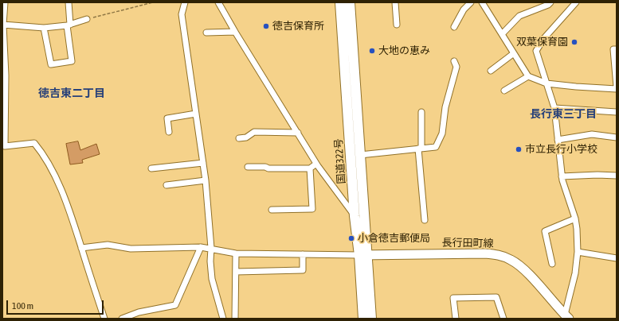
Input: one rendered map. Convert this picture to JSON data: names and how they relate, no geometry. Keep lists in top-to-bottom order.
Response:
{
  "streets": {
    "highway": ["国道322号"],
    "main road": ["長行田町線"]
  },
  "crossings": [
    ["国道322号", "長行田町線"]
  ],
  "districts": ["徳吉東二丁目", "長行東三丁目"],
  "places": [
    "徳吉保育所",
    "双葉保育園",
    "大地の恵み",
    "市立長行小学校",
    "小倉徳吉郵便局"
  ],
  "scale_bar": "100 m"
}
